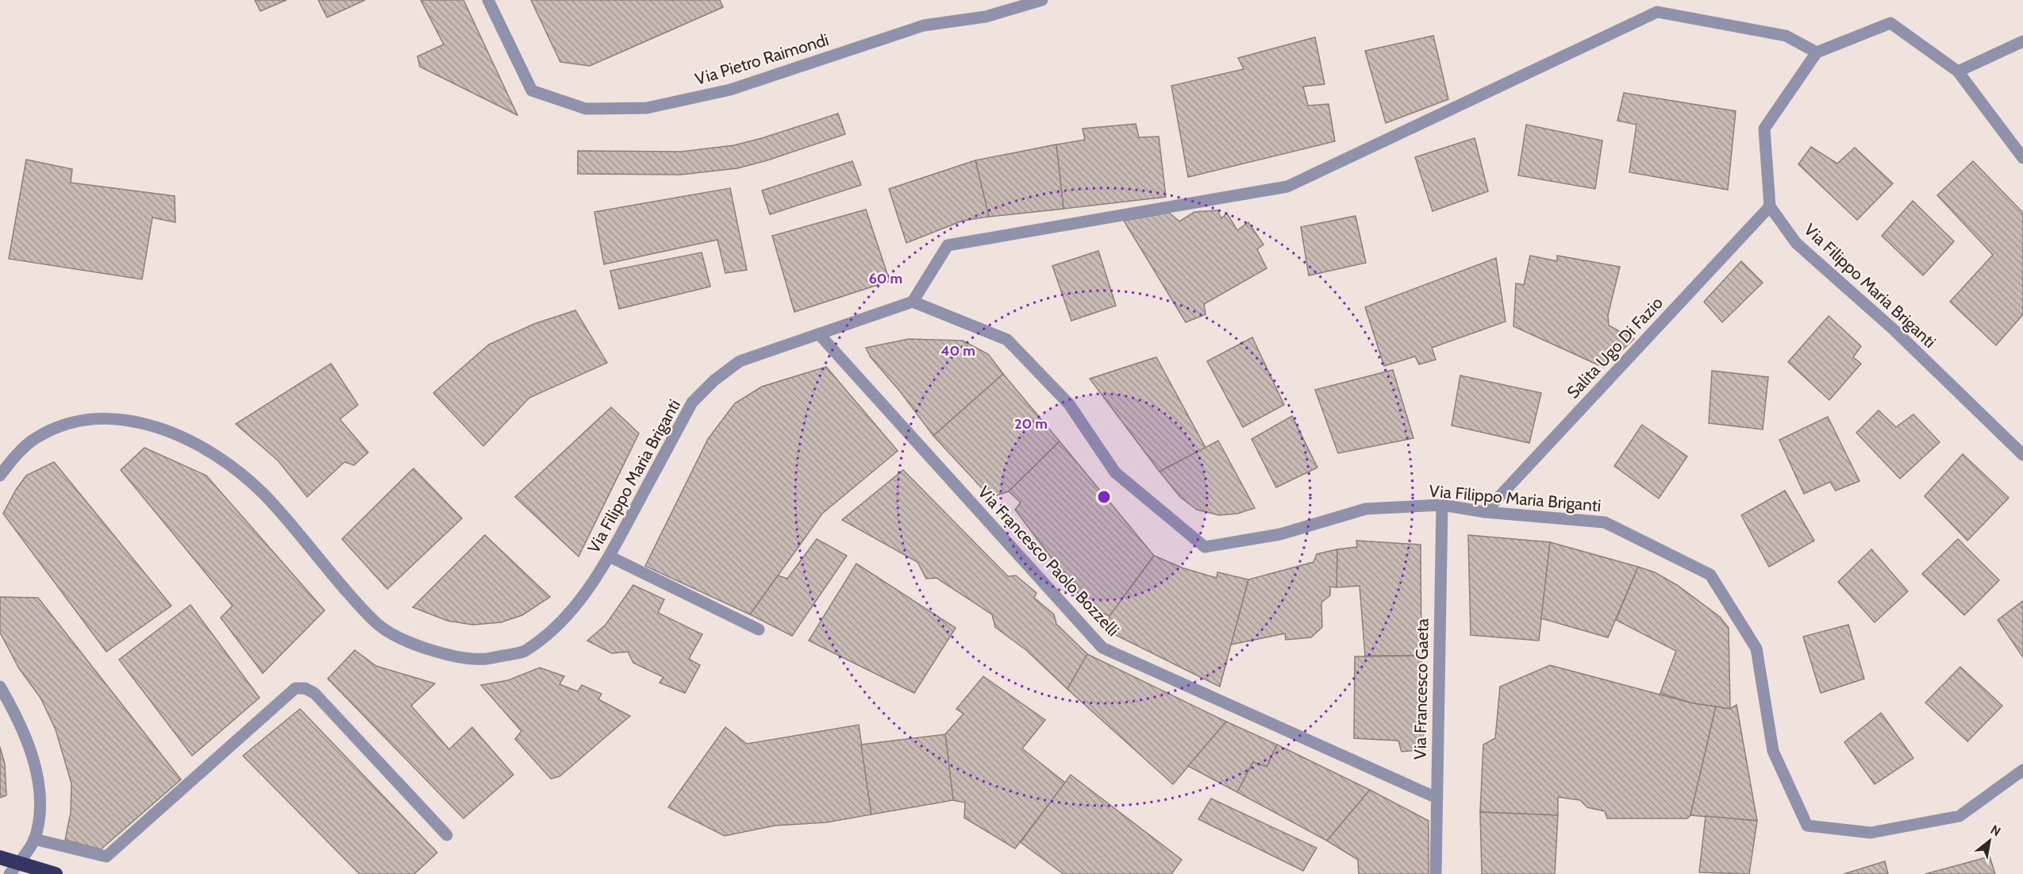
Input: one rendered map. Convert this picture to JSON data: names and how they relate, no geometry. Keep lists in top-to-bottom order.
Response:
{
  "streets": {
    "street": [
      "Via Pietro Raimondi",
      "Via Filippo Maria Briganti",
      "Salita Ugo Di Fazio",
      "Via Francesco Paolo Bozzelli",
      "Via Francesco Gaeta"
    ]
  },
  "crossings": [
    ["Via Filippo Maria Briganti", "Salita Ugo Di Fazio"],
    ["Via Filippo Maria Briganti", "Via Francesco Paolo Bozzelli"],
    ["Via Filippo Maria Briganti", "Via Francesco Gaeta"],
    ["Via Francesco Paolo Bozzelli", "Via Francesco Gaeta"]
  ],
  "north": "top right",
  "rings": ["60 m", "40 m", "20 m"]
}
